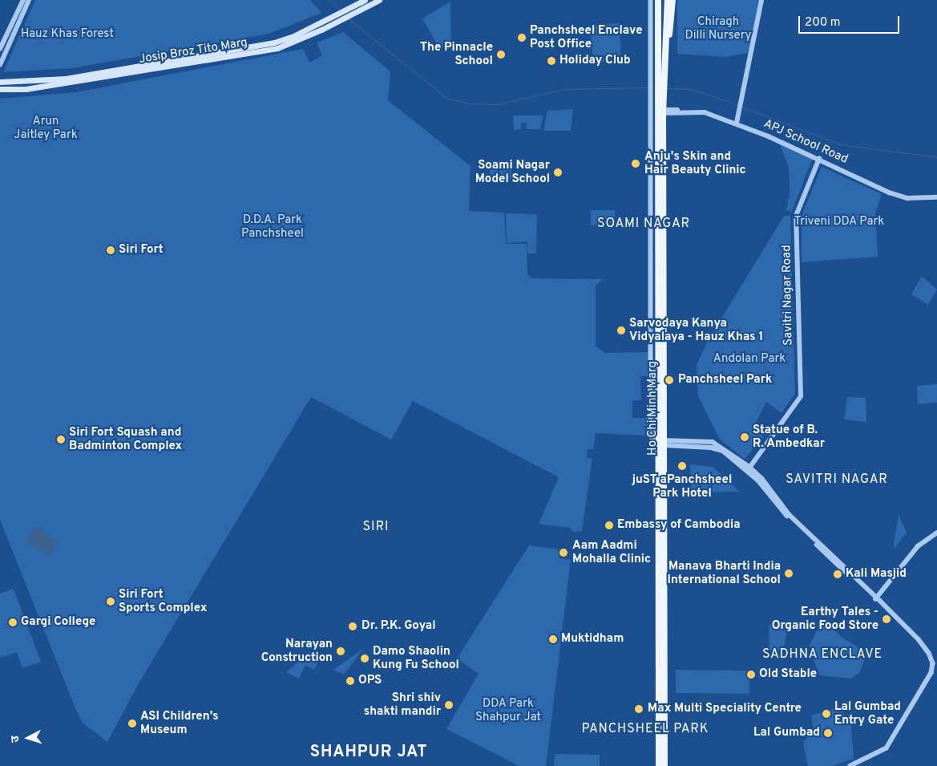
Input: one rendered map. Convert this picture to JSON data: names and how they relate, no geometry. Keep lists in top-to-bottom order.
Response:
{
  "streets": {
    "main road": ["Josip Broz Tito Marg", "Ho Chi Minh Marg"],
    "street": ["APJ School Road", "Savitri Nagar Road"]
  },
  "crossings": [
    ["APJ School Road", "Savitri Nagar Road"]
  ],
  "districts": [
    "SOAMI NAGAR",
    "SAVITRI NAGAR",
    "SIRI",
    "SADHNA ENCLAVE",
    "PANCHSHEEL PARK",
    "SHAHPUR JAT"
  ],
  "parks": [
    "Chiragh Dilli Nursery",
    "Hauz Khas Forest",
    "Arun Jaitley Park",
    "D.D.A. Park Panchsheel",
    "Triveni DDA Park",
    "Andolan Park",
    "DDA Park Shahpur Jat"
  ],
  "places": [
    "Panchsheel Enclave Post Office",
    "The Pinnacle School",
    "Holiday Club",
    "Anju's Skin and Hair Beauty Clinic",
    "Soami Nagar Model School",
    "Siri Fort",
    "Sarvodaya Kanya Vidyalaya - Hauz Khas 1",
    "Panchsheel Park",
    "Statue of B. R. Ambedkar",
    "Siri Fort Squash and Badminton Complex",
    "juST aPanchsheel Park Hotel",
    "Embassy of Cambodia",
    "Aam Aadmi Mohalla Clinic",
    "Manava Bharti India International School",
    "Kali Masjid",
    "Siri Fort Sports Complex",
    "Earthy Tales - Organic Food Store",
    "Gargi College",
    "Dr. P.K. Goyal",
    "Muktidham",
    "Narayan Construction",
    "Damo Shaolin Kung Fu School",
    "Old Stable",
    "OPS",
    "Shri shiv shakti mandir",
    "Max Multi Speciality Centre",
    "Lal Gumbad Entry Gate",
    "ASI Children's Museum",
    "Lal Gumbad"
  ],
  "scale_bar": "200 m",
  "north": "left"
}
